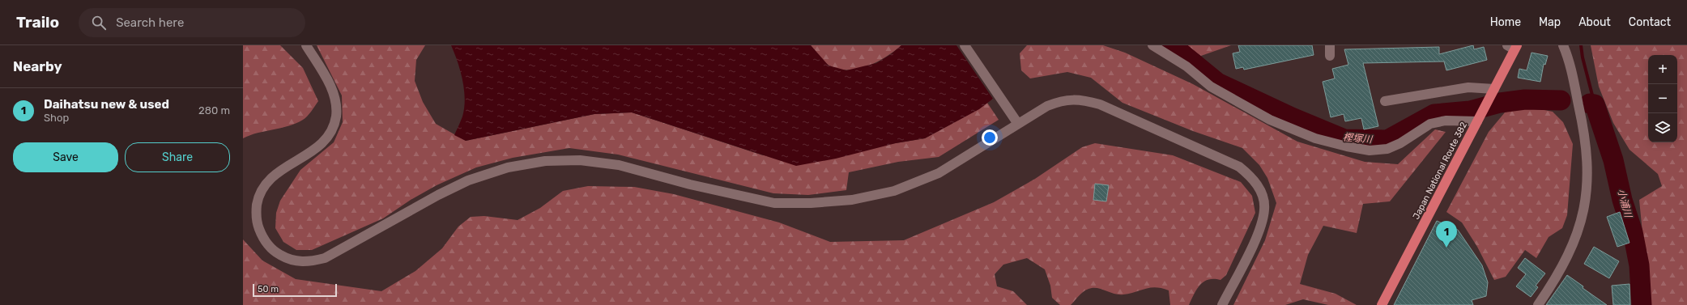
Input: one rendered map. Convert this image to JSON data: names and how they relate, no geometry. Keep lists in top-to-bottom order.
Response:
{
  "streets": {
    "highway": ["Japan National Route 382"]
  },
  "water": ["樫塚川", "小浦川"],
  "scale_bar": "50 m",
  "page": {
    "header": "Trailo",
    "search": "Search here",
    "nav": [
      "Home",
      "Map",
      "About",
      "Contact"
    ],
    "heading": "Nearby",
    "map_buttons": ["+", "−"],
    "list": [
      {
        "mark": "1",
        "name": "Daihatsu new & used",
        "note": "Shop",
        "value": "280 m"
      }
    ],
    "buttons": ["Save", "Share"],
    "pins": "1",
    "scale": "50 m"
  }
}
